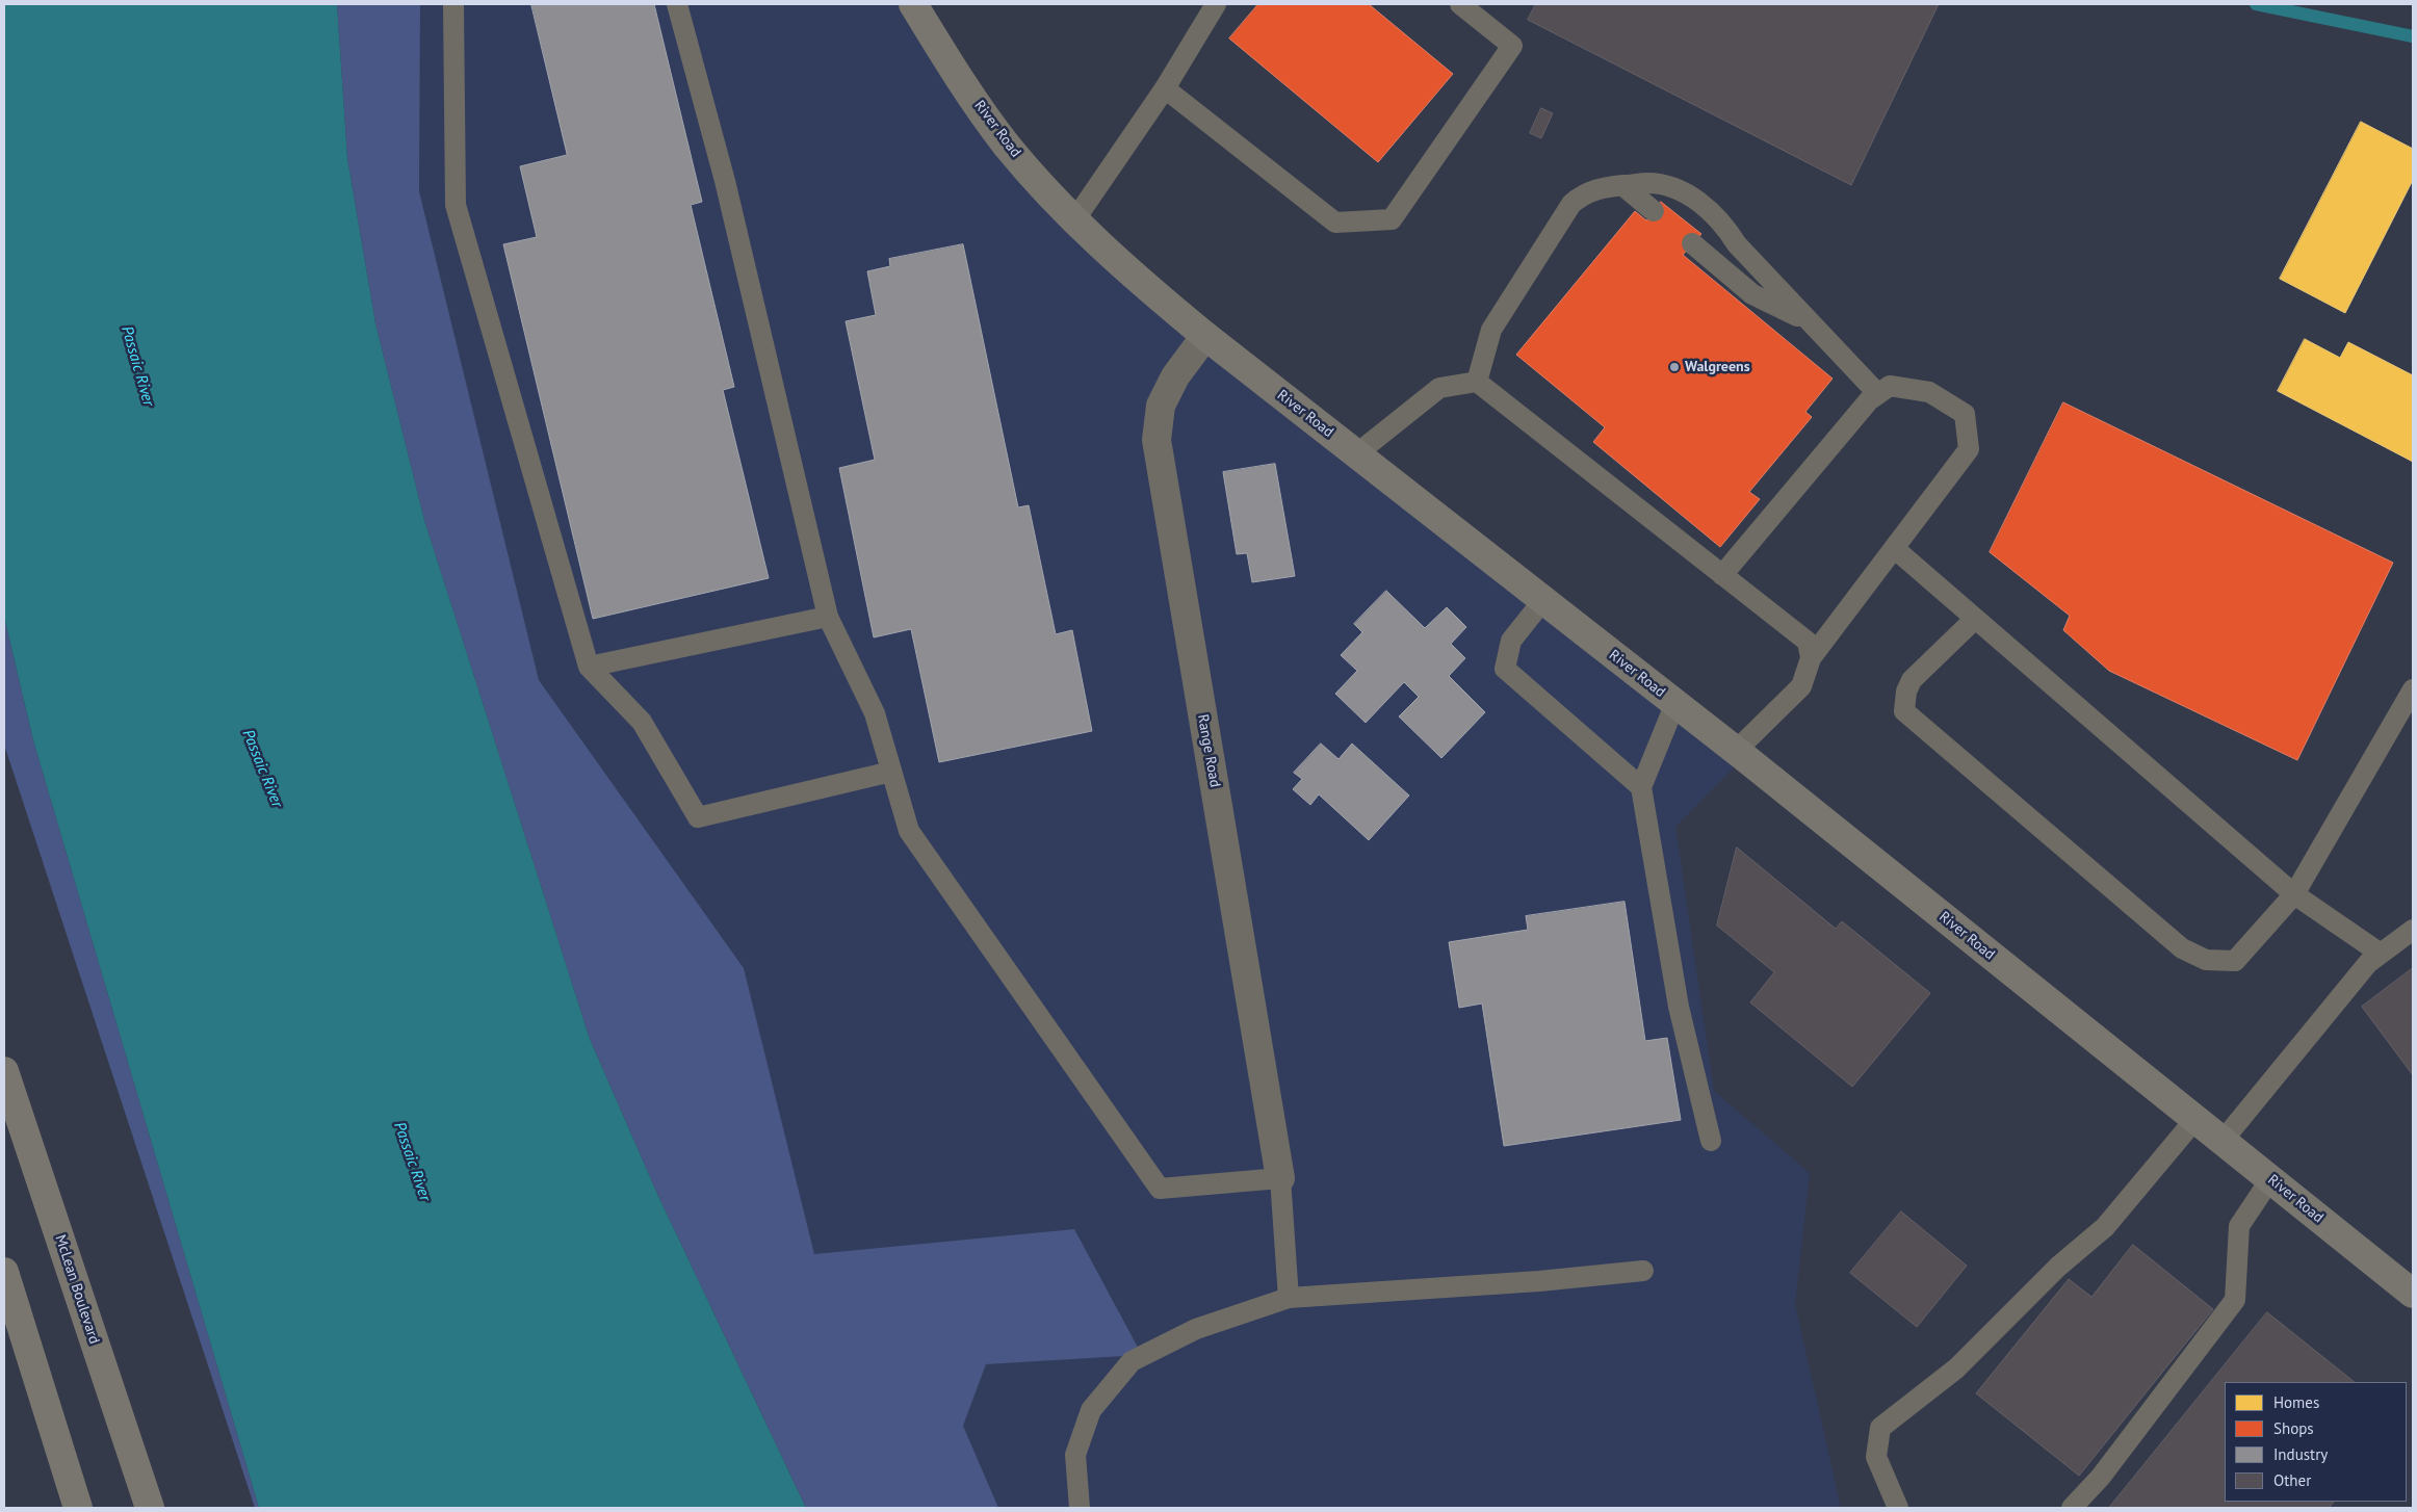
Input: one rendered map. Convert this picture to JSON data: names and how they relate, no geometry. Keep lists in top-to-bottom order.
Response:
{
  "streets": {
    "main road": ["River Road", "McLean Boulevard"],
    "street": ["Range Road"]
  },
  "crossings": [
    ["River Road", "Range Road"]
  ],
  "water": ["Passaic River"],
  "places": ["Walgreens"],
  "legend": [
    "Homes",
    "Shops",
    "Industry",
    "Other"
  ]
}
